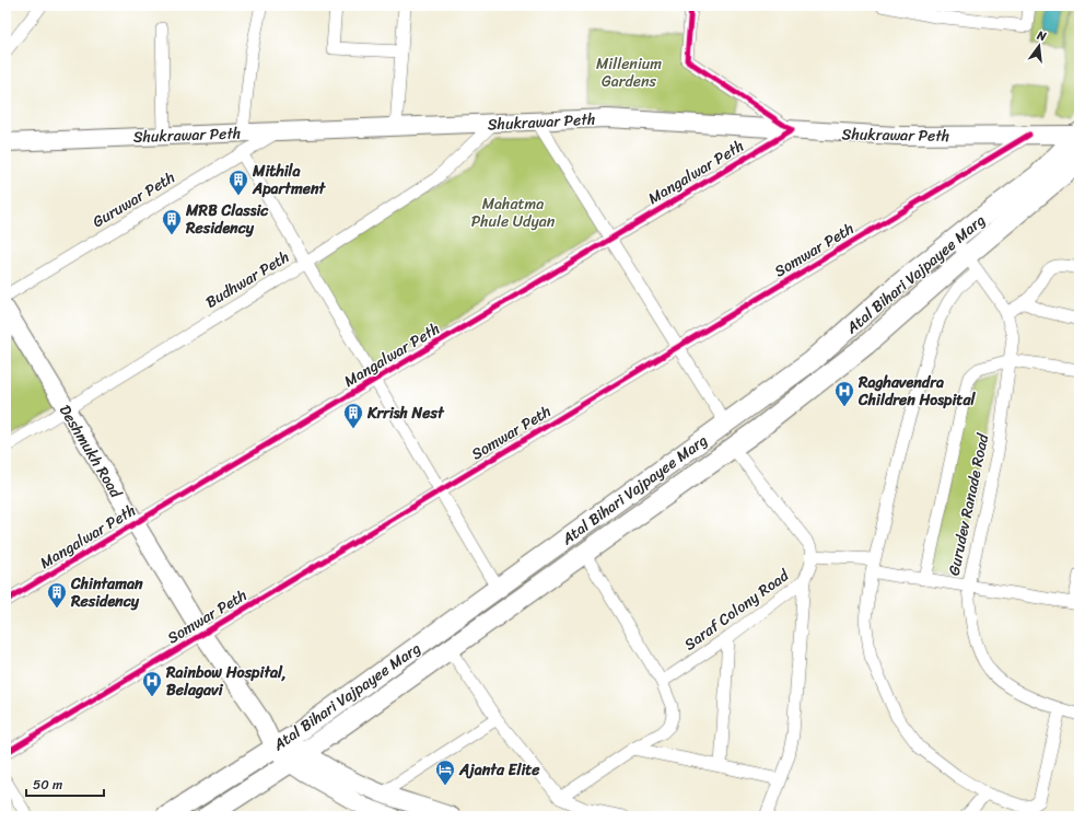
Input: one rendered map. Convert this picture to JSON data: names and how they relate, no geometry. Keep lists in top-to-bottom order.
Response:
{
  "streets": {
    "main road": ["Atal Bihari Vajpayee Marg"],
    "street": [
      "Shukrawar Peth",
      "Mangalwar Peth",
      "Guruwar Peth",
      "Somwar Peth",
      "Budhwar Peth",
      "Deshmukh Road",
      "Gurudev Ranade Road",
      "Saraf Colony Road"
    ]
  },
  "crossings": [
    ["Shukrawar Peth", "Mangalwar Peth"],
    ["Shukrawar Peth", "Guruwar Peth"],
    ["Shukrawar Peth", "Somwar Peth"],
    ["Shukrawar Peth", "Atal Bihari Vajpayee Marg"],
    ["Shukrawar Peth", "Budhwar Peth"],
    ["Mangalwar Peth", "Deshmukh Road"],
    ["Somwar Peth", "Deshmukh Road"],
    ["Atal Bihari Vajpayee Marg", "Deshmukh Road"],
    ["Atal Bihari Vajpayee Marg", "Gurudev Ranade Road"],
    ["Budhwar Peth", "Deshmukh Road"]
  ],
  "parks": ["Millenium Gardens", "Mahatma Phule Udyan"],
  "places": {
    "building": [
      "Mithila Apartment",
      "MRB Classic Residency",
      "Krrish Nest",
      "Chintaman Residency"
    ],
    "hospital": ["Raghavendra Children Hospital", "Rainbow Hospital, Belagavi"],
    "hotel": ["Ajanta Elite"]
  },
  "scale_bar": "50 m",
  "north": "top"
}
